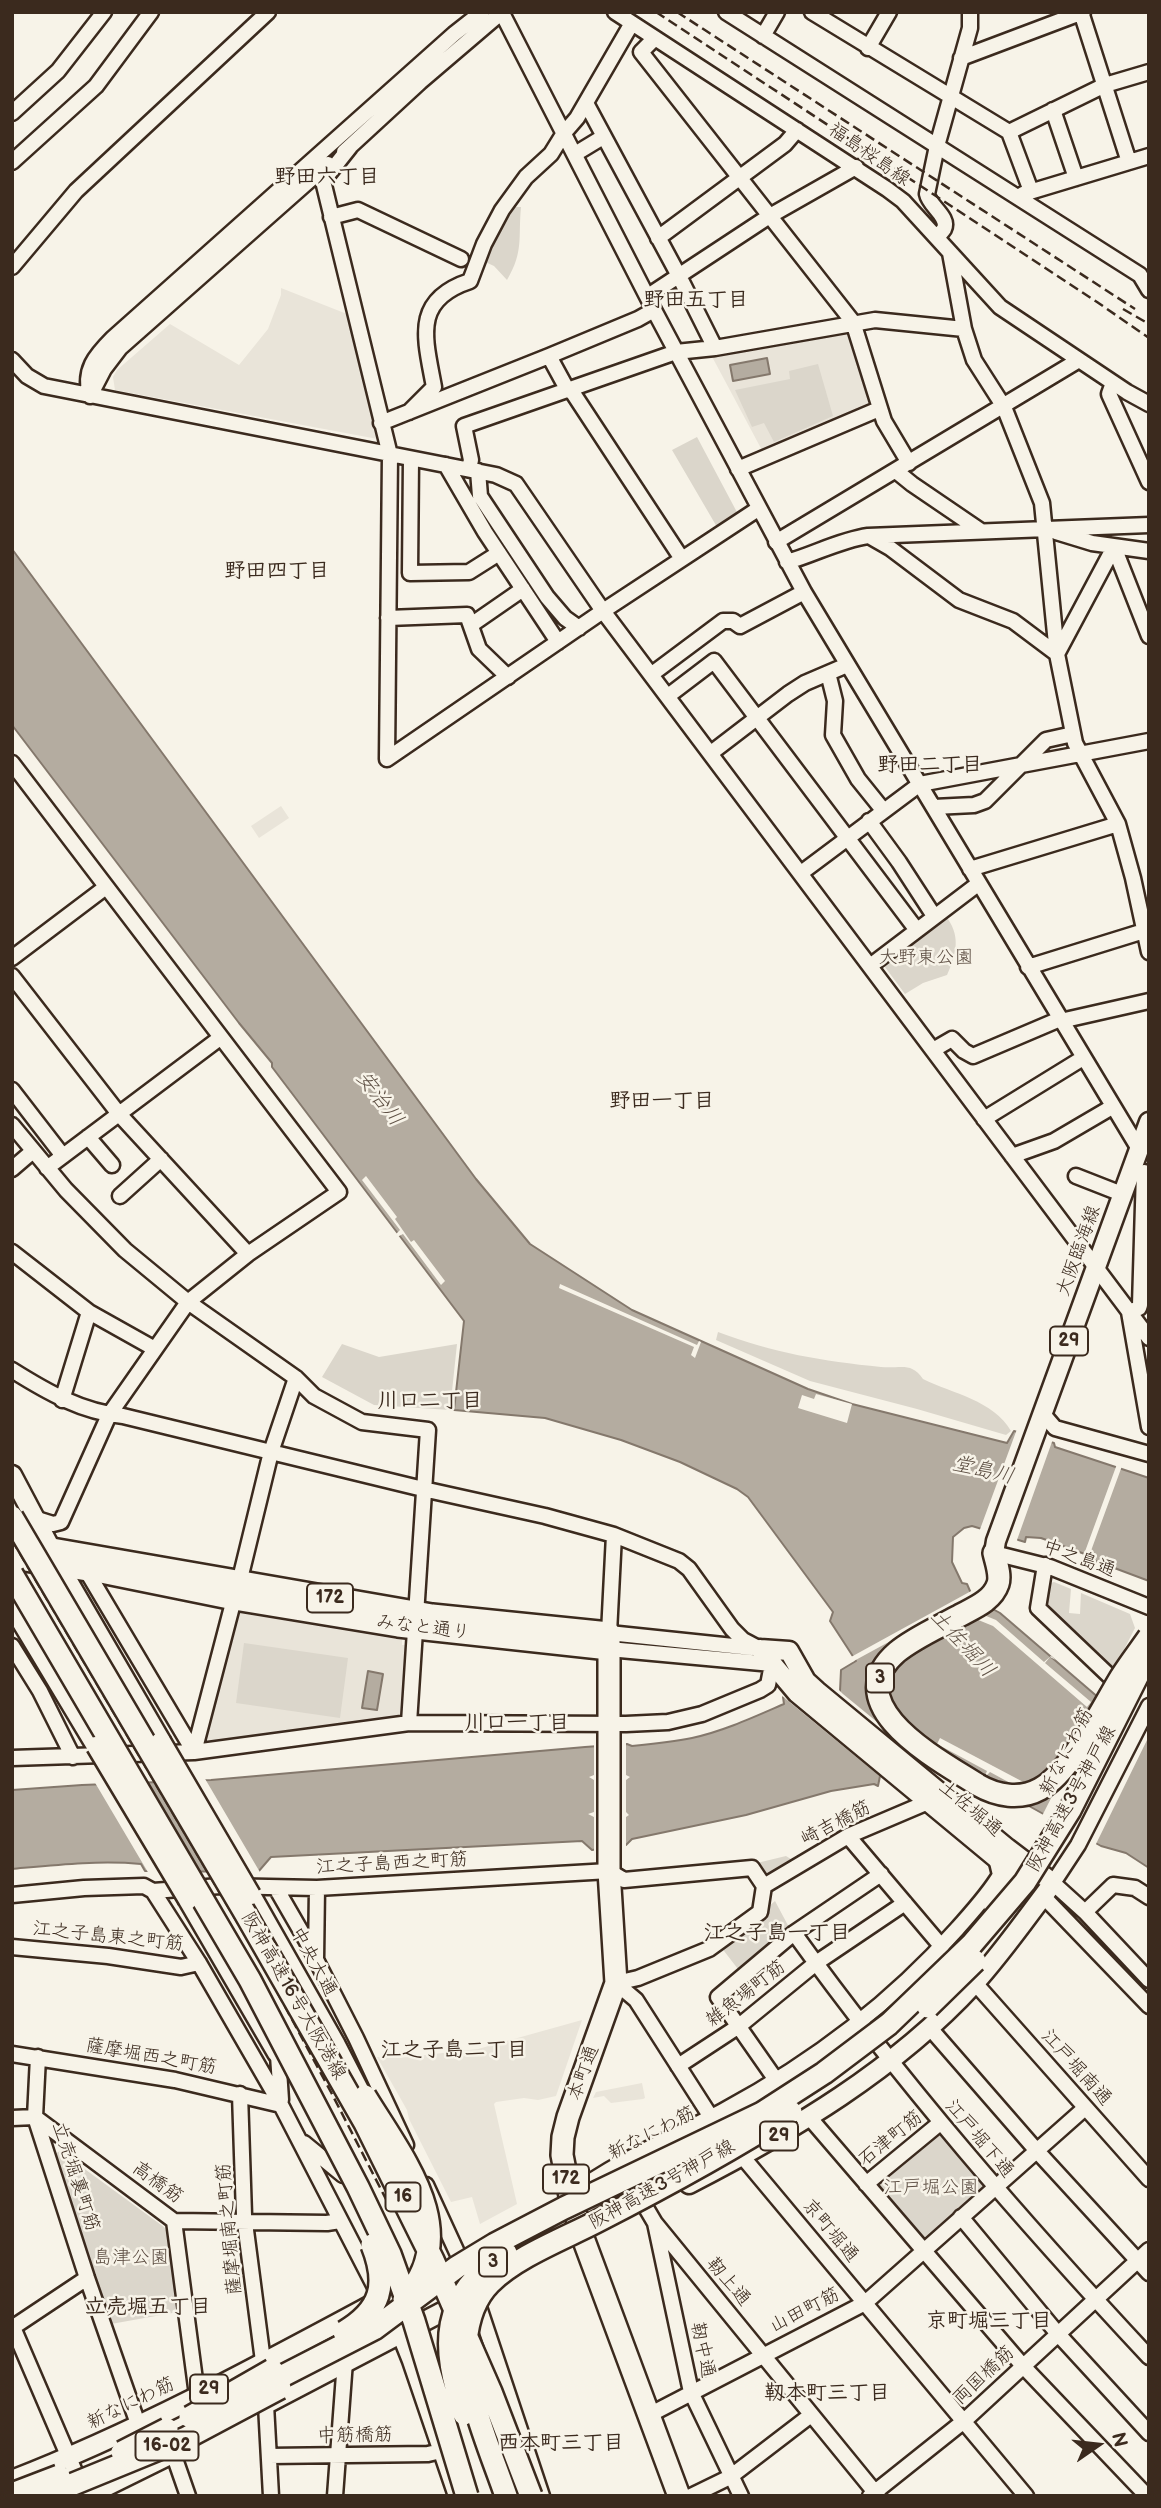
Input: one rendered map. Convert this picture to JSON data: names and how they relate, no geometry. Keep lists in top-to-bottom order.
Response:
{
  "streets": {
    "highway": [
      "172",
      "みなと通り",
      "3",
      "阪神高速3号神戸線",
      "阪神高速16号大阪港線",
      "本町通",
      "16",
      "16-02"
    ],
    "main road": [
      "大阪臨海線",
      "29",
      "新なにわ筋",
      "土佐堀通",
      "中央大通"
    ],
    "street": [
      "福島桜島線",
      "中之島通",
      "崎吉橋筋",
      "江之子島西之町筋",
      "江之子島東之町筋",
      "雑魚場町筋",
      "薩摩堀西之町筋",
      "江戸堀南通",
      "石津町筋",
      "江戸堀下通",
      "立売堀裏町筋",
      "高橋筋",
      "薩摩堀南之町筋",
      "京町堀通",
      "靭上通",
      "山田町筋",
      "靭中通",
      "両国橋筋",
      "中筋橋筋"
    ]
  },
  "crossings": [
    ["大阪臨海線", "中之島通"],
    ["大阪臨海線", "3"],
    ["29", "3"],
    ["29", "阪神高速3号神戸線"],
    ["29", "土佐堀通"],
    ["29", "中央大通"],
    ["29", "江戸堀南通"],
    ["29", "本町通"],
    ["29", "江戸堀下通"],
    ["29", "京町堀通"],
    ["29", "靭中通"],
    ["29", "16-02"],
    ["中之島通", "3"],
    ["みなと通り", "土佐堀通"],
    ["みなと通り", "中央大通"],
    ["みなと通り", "本町通"],
    ["3", "新なにわ筋"],
    ["3", "阪神高速3号神戸線"],
    ["3", "16"],
    ["3", "16-02"],
    ["新なにわ筋", "阪神高速3号神戸線"],
    ["新なにわ筋", "土佐堀通"],
    ["新なにわ筋", "中央大通"],
    ["新なにわ筋", "本町通"],
    ["新なにわ筋", "江戸堀下通"],
    ["新なにわ筋", "立売堀裏町筋"],
    ["新なにわ筋", "薩摩堀南之町筋"],
    ["新なにわ筋", "京町堀通"],
    ["阪神高速3号神戸線", "土佐堀通"],
    ["阪神高速3号神戸線", "京町堀通"],
    ["土佐堀通", "崎吉橋筋"],
    ["崎吉橋筋", "江之子島西之町筋"],
    ["江之子島西之町筋", "本町通"],
    ["中央大通", "阪神高速16号大阪港線"],
    ["中央大通", "16-02"],
    ["雑魚場町筋", "江戸堀下通"],
    ["雑魚場町筋", "京町堀通"],
    ["阪神高速16号大阪港線", "16"],
    ["阪神高速16号大阪港線", "16-02"],
    ["薩摩堀西之町筋", "立売堀裏町筋"],
    ["薩摩堀西之町筋", "薩摩堀南之町筋"],
    ["江戸堀南通", "山田町筋"],
    ["本町通", "京町堀通"],
    ["本町通", "山田町筋"],
    ["石津町筋", "江戸堀下通"],
    ["江戸堀下通", "山田町筋"],
    ["江戸堀下通", "両国橋筋"],
    ["立売堀裏町筋", "高橋筋"],
    ["高橋筋", "薩摩堀南之町筋"],
    ["16", "16-02"],
    ["京町堀通", "山田町筋"],
    ["京町堀通", "両国橋筋"],
    ["靭上通", "山田町筋"],
    ["靭上通", "靭中通"],
    ["靭上通", "両国橋筋"],
    ["山田町筋", "靭中通"]
  ],
  "districts": [
    "野田六丁目",
    "野田五丁目",
    "野田四丁目",
    "野田二丁目",
    "野田一丁目",
    "川口二丁目",
    "川口一丁目",
    "江之子島一丁目",
    "江之子島二丁目",
    "立売堀五丁目",
    "京町堀三丁目",
    "靱本町三丁目",
    "西本町三丁目"
  ],
  "water": ["安治川", "堂島川", "土佐堀川"],
  "parks": ["大野東公園", "江戸堀公園", "島津公園"],
  "north": "right"
}
